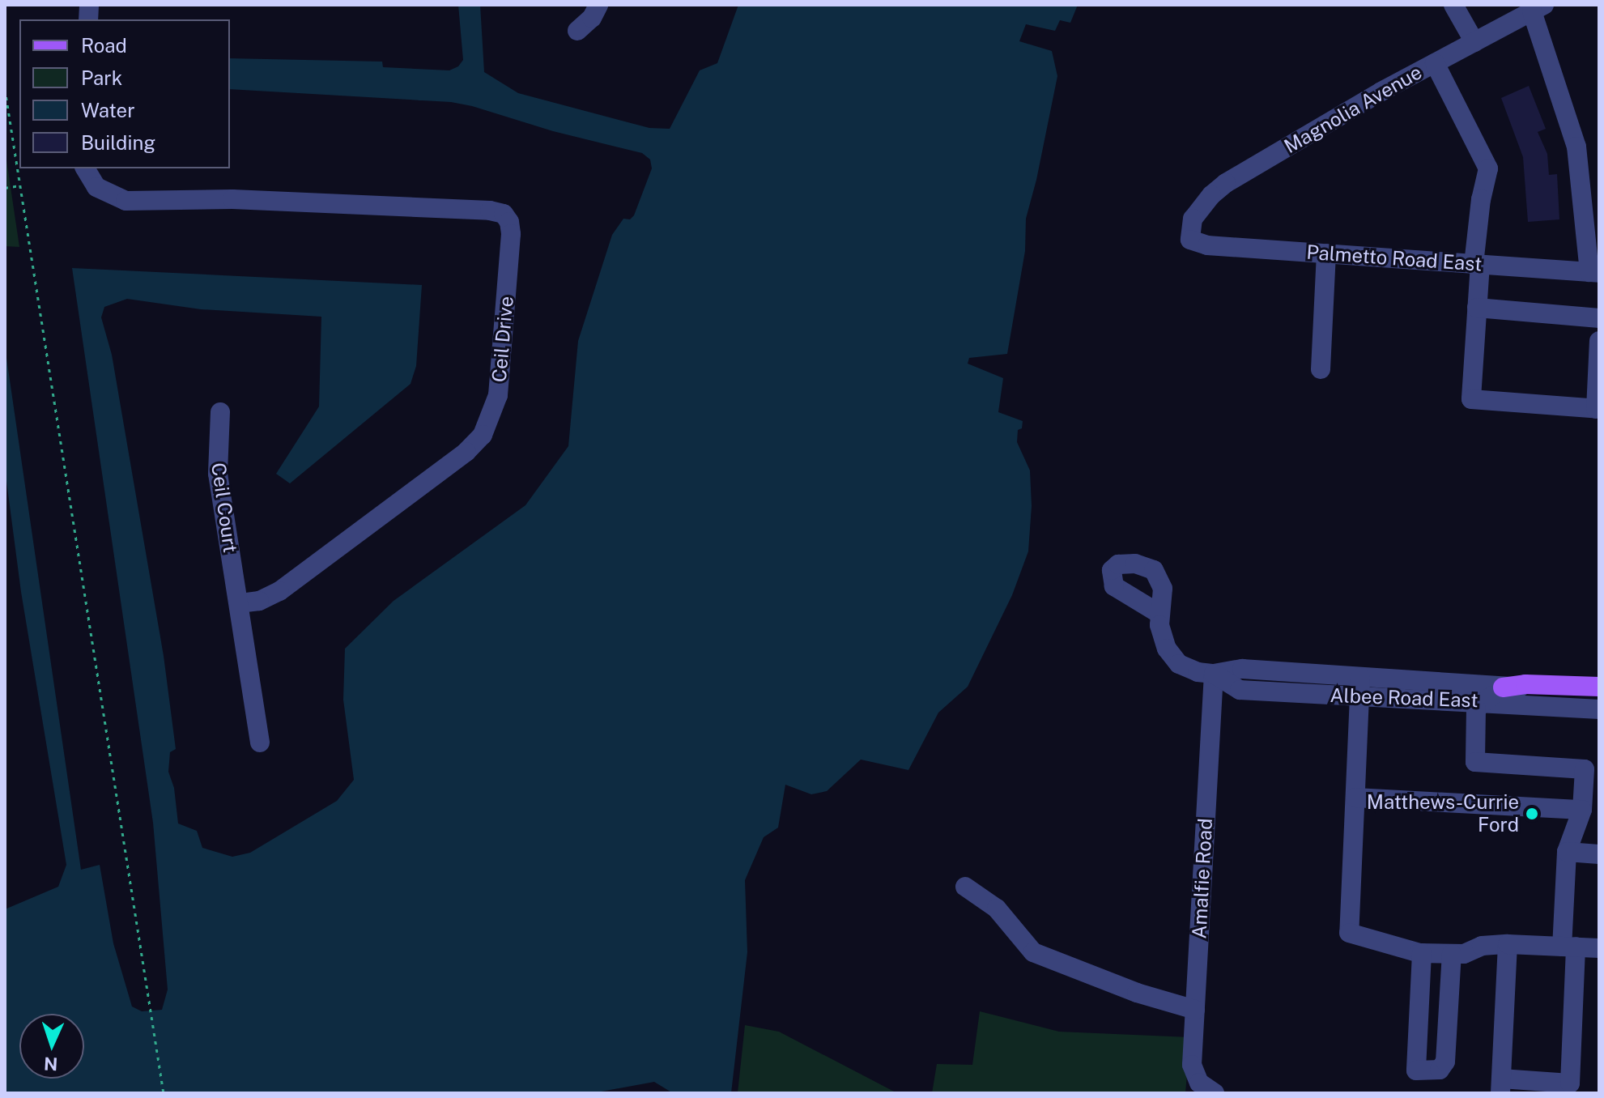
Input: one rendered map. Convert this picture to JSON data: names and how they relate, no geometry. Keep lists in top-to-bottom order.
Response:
{
  "streets": {
    "street": [
      "Magnolia Avenue",
      "Palmetto Road East",
      "Ceil Drive",
      "Ceil Court",
      "Albee Road East",
      "Amalfie Road"
    ]
  },
  "crossings": [
    ["Magnolia Avenue", "Palmetto Road East"],
    ["Ceil Drive", "Ceil Court"],
    ["Albee Road East", "Amalfie Road"]
  ],
  "places": ["Matthews-Currie Ford"],
  "legend": [
    "Road",
    "Park",
    "Water",
    "Building"
  ],
  "north": "bottom"
}
